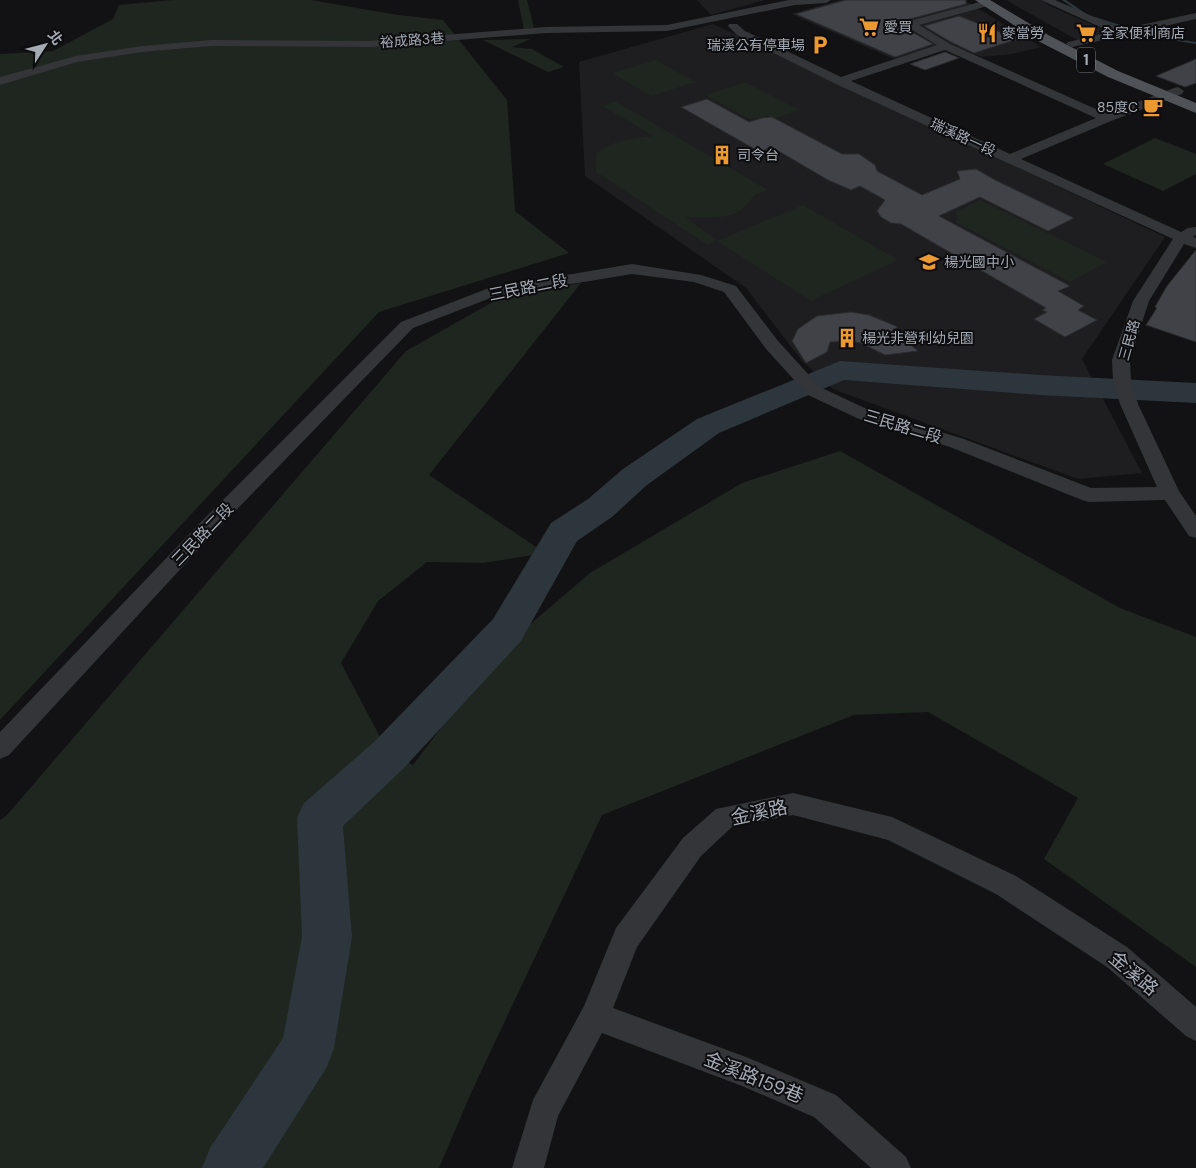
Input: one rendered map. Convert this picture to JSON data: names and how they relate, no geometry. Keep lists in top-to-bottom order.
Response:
{
  "streets": {
    "main road": ["1"],
    "street": [
      "裕成路3巷",
      "瑞溪路一段",
      "三民路二段",
      "三民路",
      "金溪路",
      "金溪路159巷"
    ]
  },
  "crossings": [
    ["瑞溪路一段", "三民路"],
    ["三民路二段", "三民路"],
    ["金溪路", "金溪路159巷"]
  ],
  "places": {
    "supermarket": ["愛買", "全家便利商店"],
    "restaurant": ["麥當勞"],
    "parking": ["瑞溪公有停車場"],
    "cafe": ["85度C"],
    "building": ["司令台", "楊光非營利幼兒園"],
    "school or university": ["楊光國中小"]
  },
  "north": "top right"
}
